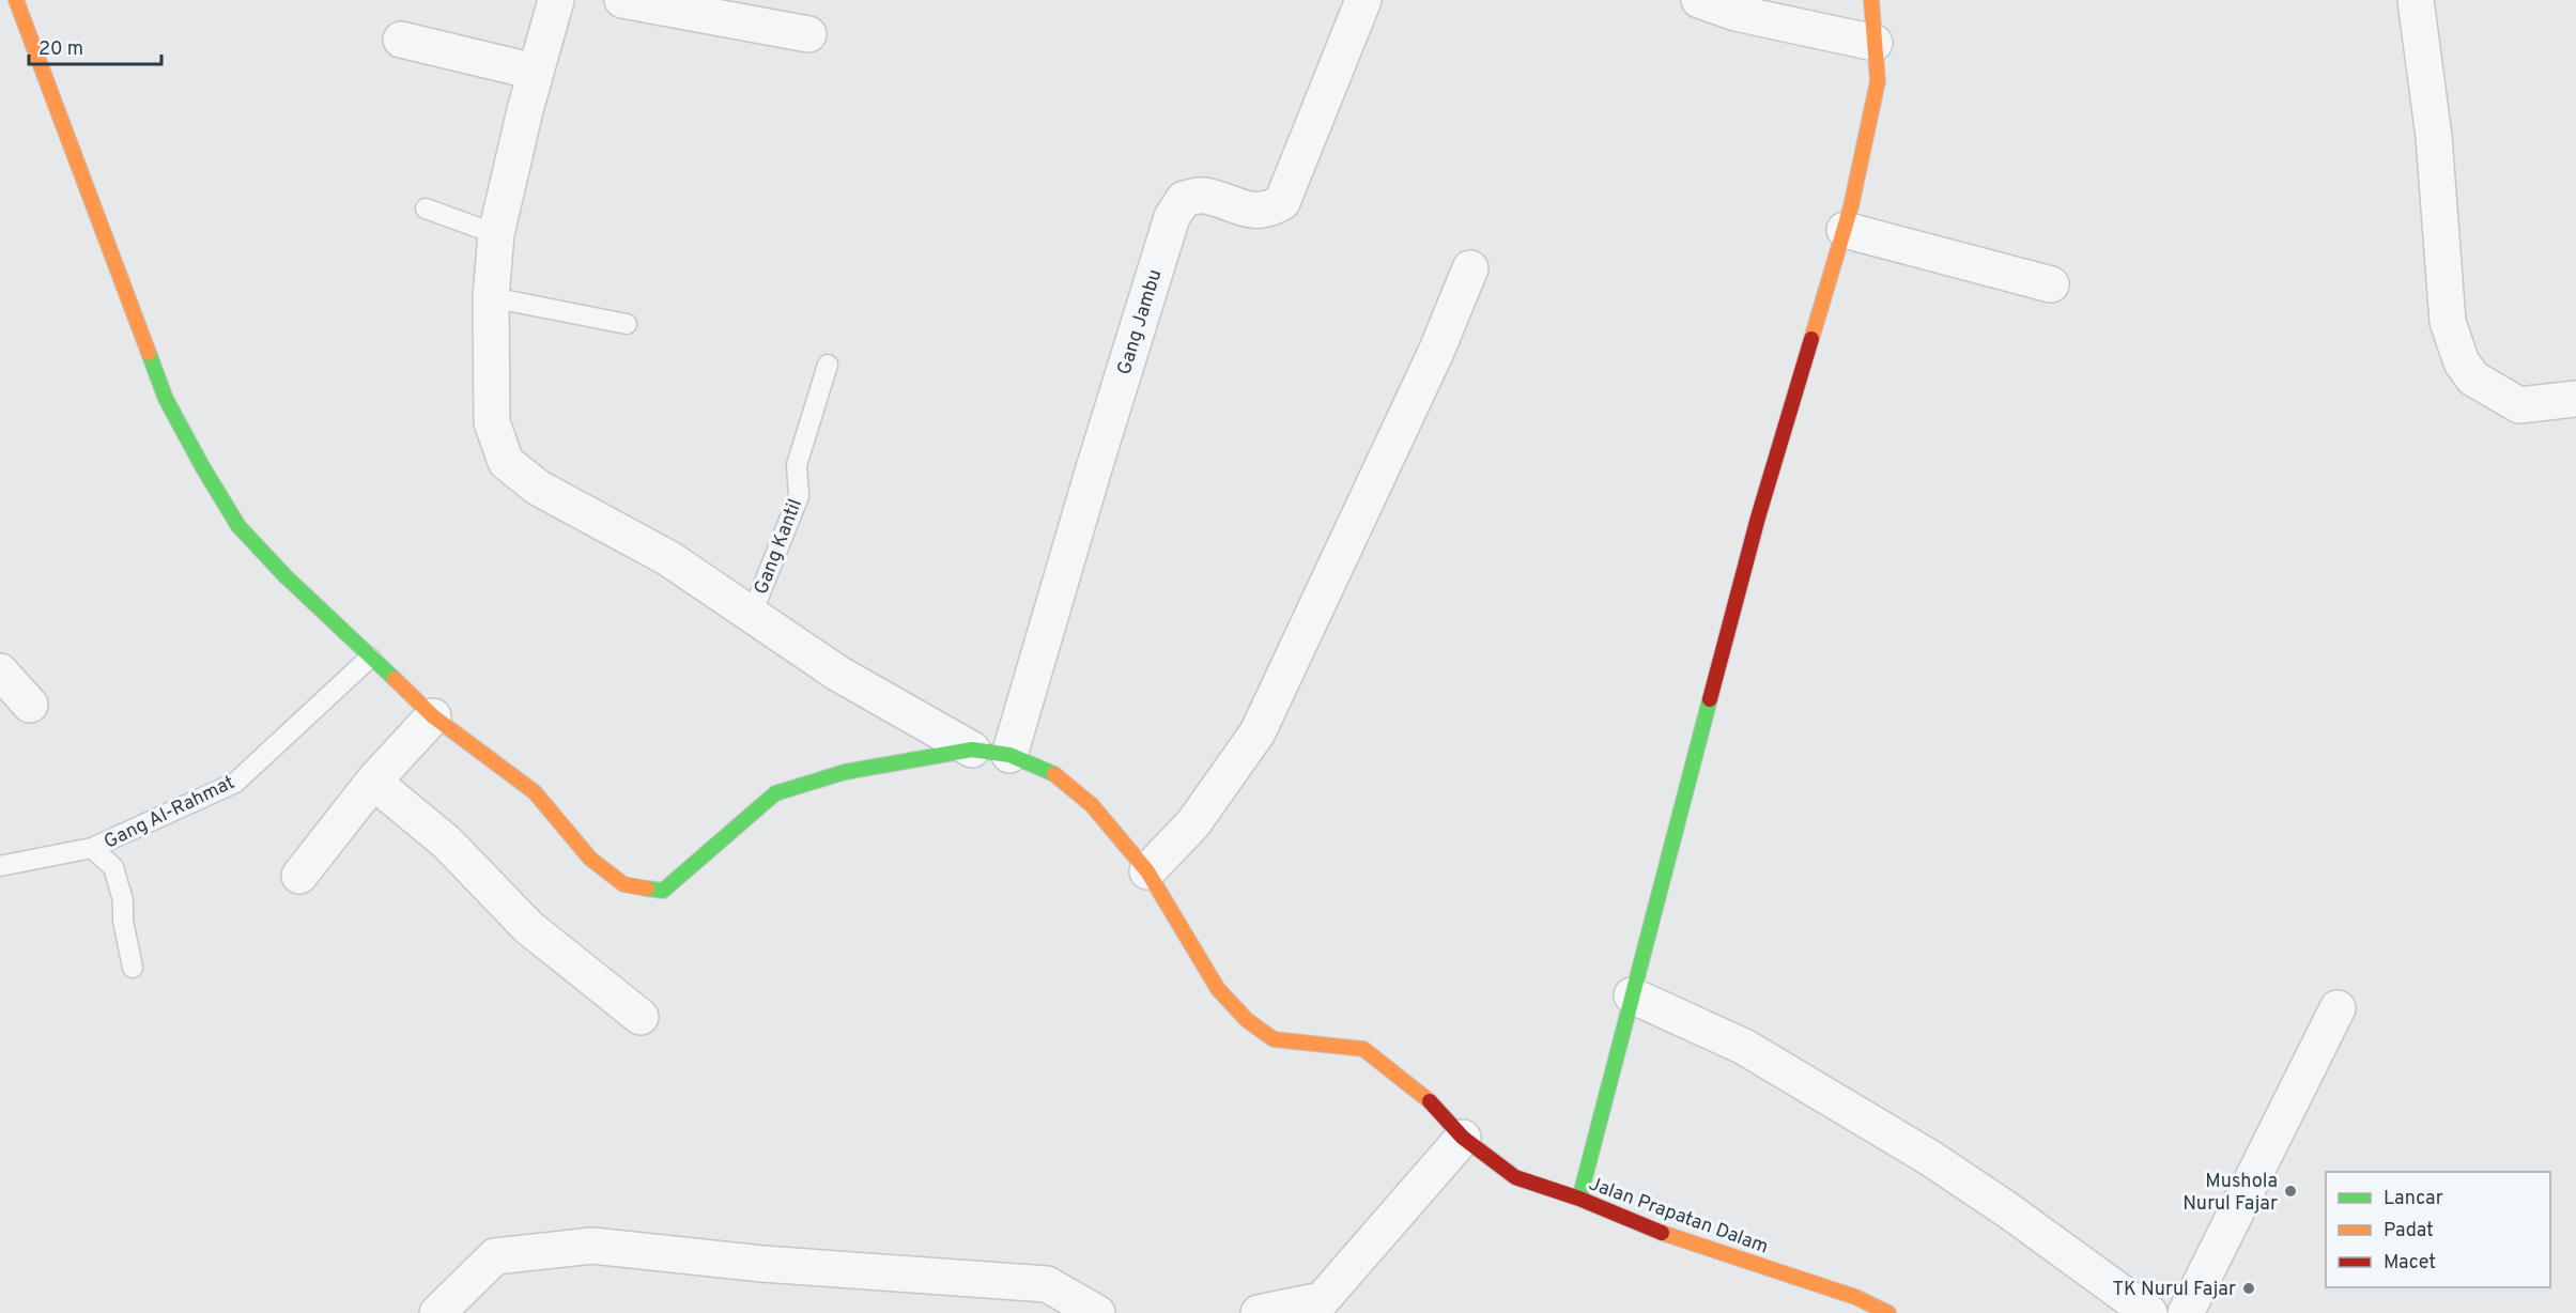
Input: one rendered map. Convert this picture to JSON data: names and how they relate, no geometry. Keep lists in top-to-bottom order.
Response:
{
  "streets": {
    "street": ["Gang Jambu", "Jalan Prapatan Dalam"],
    "lane": ["Gang Kantil", "Gang Al-Rahmat"]
  },
  "crossings": [
    ["Gang Jambu", "Jalan Prapatan Dalam"]
  ],
  "places": ["Mushola Nurul Fajar", "TK Nurul Fajar"],
  "legend": ["Lancar", "Padat", "Macet"],
  "scale_bar": "20 m"
}
